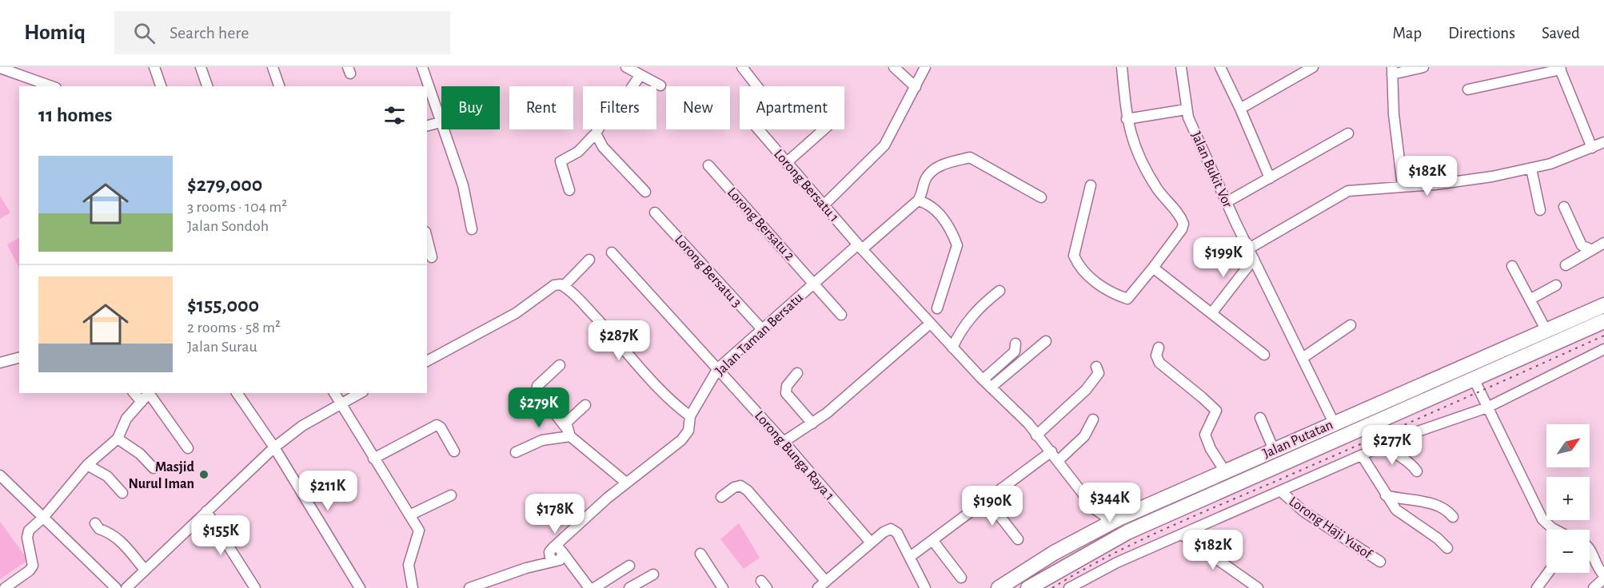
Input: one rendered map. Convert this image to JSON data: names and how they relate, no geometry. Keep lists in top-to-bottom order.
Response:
{
  "streets": {
    "highway": ["Jalan Putatan"],
    "street": [
      "Jalan Bukit Vor",
      "Lorong Bersatu 1",
      "Lorong Bersatu 2",
      "Lorong Bersatu 3",
      "Jalan Taman Bersatu",
      "Lorong Bunga Raya 1",
      "Lorong Haji Yusof"
    ]
  },
  "crossings": [
    ["Jalan Bukit Vor", "Jalan Putatan"],
    ["Lorong Bersatu 1", "Jalan Taman Bersatu"],
    ["Lorong Bersatu 2", "Jalan Taman Bersatu"],
    ["Lorong Bersatu 3", "Jalan Taman Bersatu"],
    ["Jalan Taman Bersatu", "Lorong Bunga Raya 1"]
  ],
  "places": ["Masjid Nurul Iman"],
  "north": "top right",
  "page": {
    "header": "Homiq",
    "search": "Search here",
    "nav": ["Map", "Directions", "Saved"],
    "chip": [
      "Buy",
      "Rent",
      "Filters",
      "New",
      "Apartment"
    ],
    "heading": "11 homes",
    "list": [
      {
        "name": "$279,000",
        "note": "3 rooms · 104 m² · Jalan Sondoh"
      },
      {
        "name": "$155,000",
        "note": "2 rooms · 58 m² · Jalan Surau"
      }
    ],
    "price": [
      "$182K",
      "$199K",
      "$287K",
      "$279K",
      "$277K",
      "$211K",
      "$344K",
      "$190K",
      "$178K",
      "$155K",
      "$182K"
    ],
    "map_buttons": ["+", "−"]
  }
}
